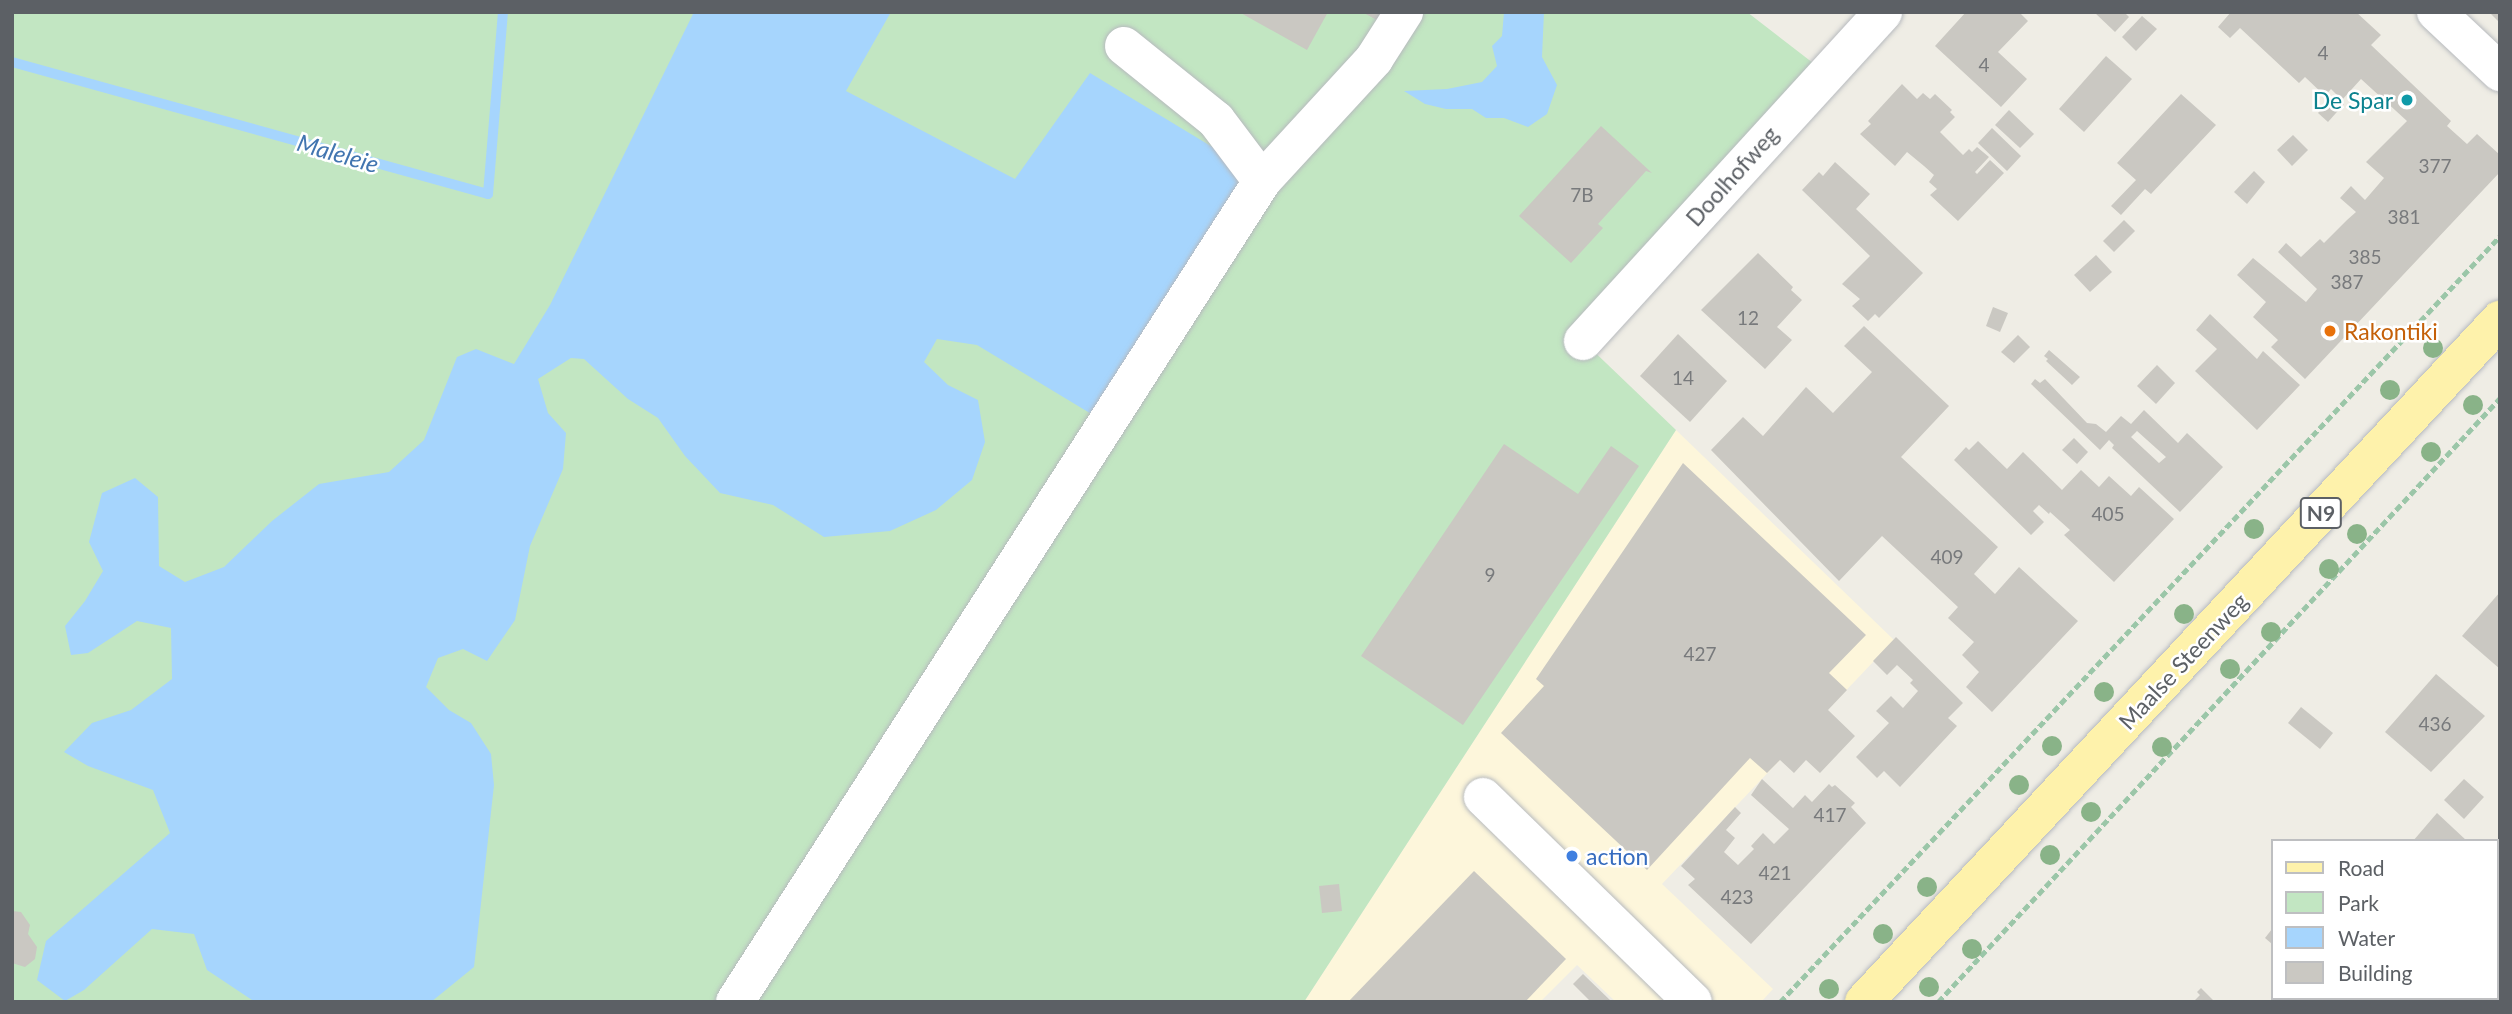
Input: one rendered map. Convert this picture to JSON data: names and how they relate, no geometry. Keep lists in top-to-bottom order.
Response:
{
  "streets": {
    "main road": ["N9", "Maalse Steenweg"],
    "street": ["Doolhofweg"]
  },
  "water": ["Maleleie"],
  "places": ["De Spar", "Rakontiki", "action"],
  "house_numbers": [
    "4",
    "4",
    "377",
    "7B",
    "381",
    "385",
    "387",
    "12",
    "14",
    "405",
    "409",
    "9",
    "427",
    "436",
    "417",
    "421",
    "423"
  ],
  "legend": [
    "Road",
    "Park",
    "Water",
    "Building"
  ]
}
